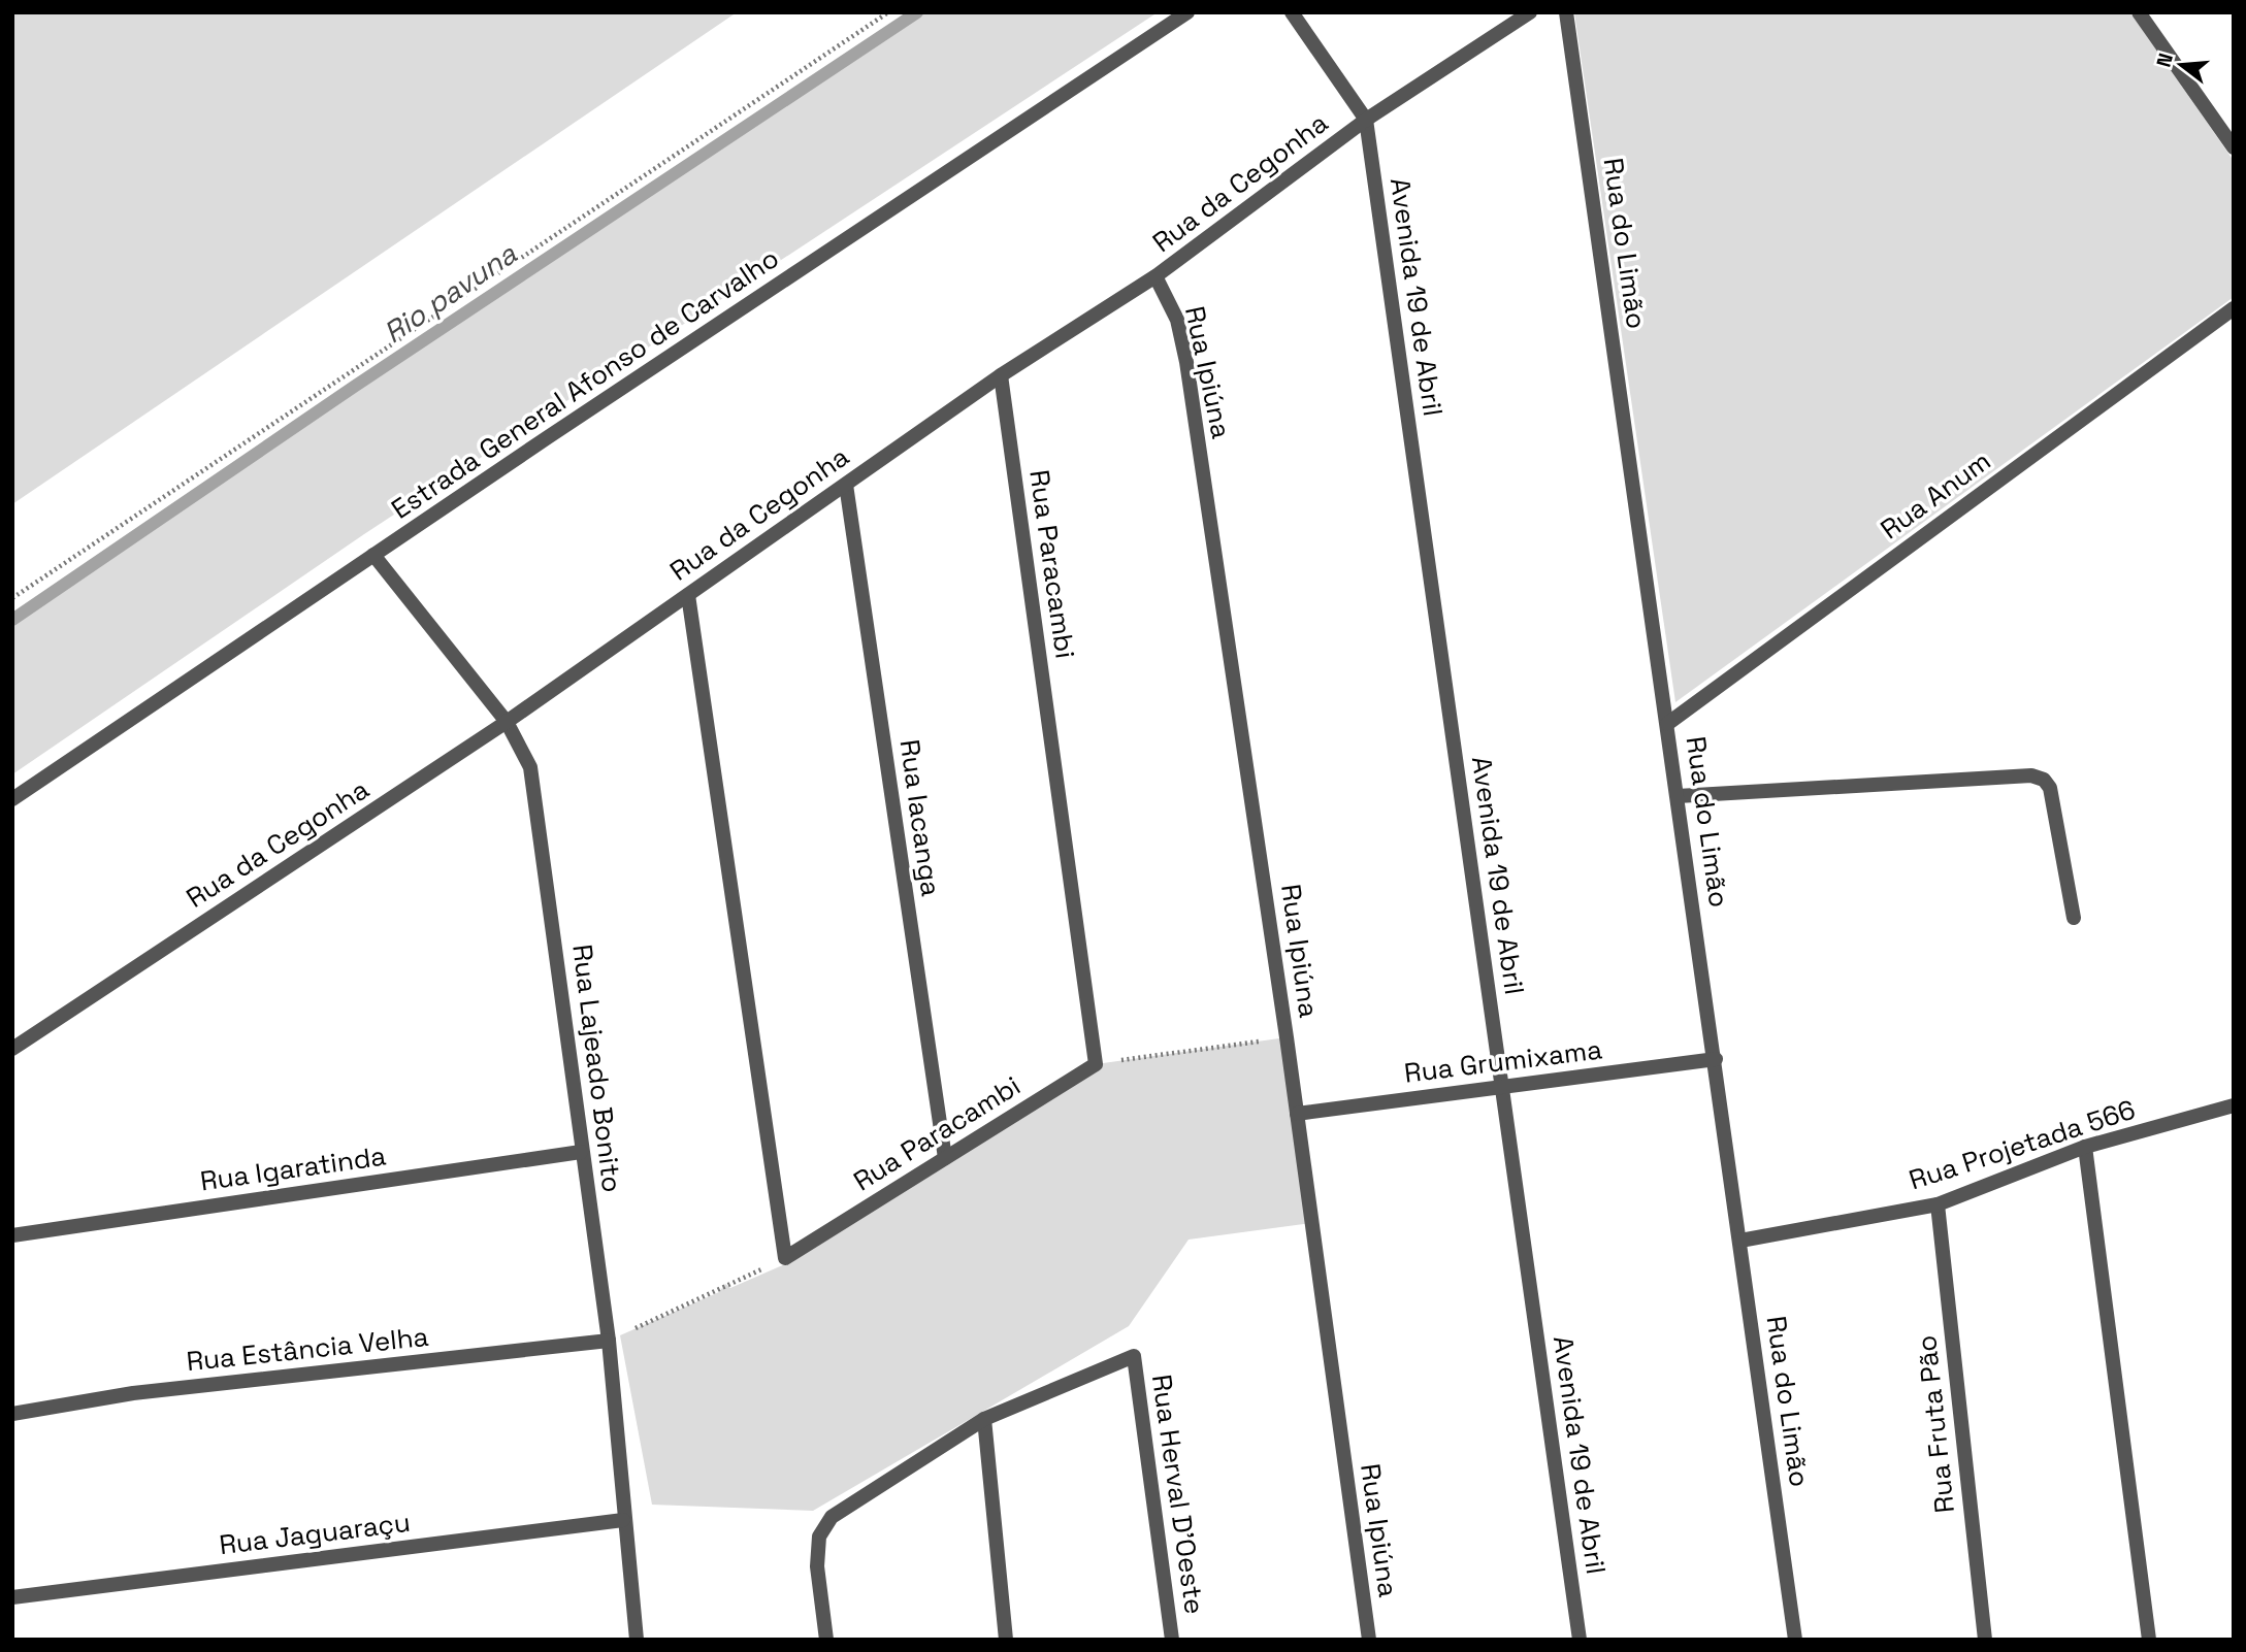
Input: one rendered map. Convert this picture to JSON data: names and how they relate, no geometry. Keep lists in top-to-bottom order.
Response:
{
  "streets": {
    "street": [
      "Rua da Cegonha",
      "Rua do Limão",
      "Avenida 19 de Abril",
      "Rua Ipiúna",
      "Estrada General Afonso de Carvalho",
      "Rua Anum",
      "Rua Paracambi",
      "Rua Iacanga",
      "Rua Grumixama",
      "Rua Lajeado Bonito",
      "Rua Projetada 566",
      "Rua Igaratinda",
      "Rua Estância Velha",
      "Rua Fruta Pão",
      "Rua Herval D'Oeste",
      "Rua Jaguaraçu"
    ]
  },
  "crossings": [
    ["Rua da Cegonha", "Avenida 19 de Abril"],
    ["Rua da Cegonha", "Rua Ipiúna"],
    ["Rua da Cegonha", "Rua Paracambi"],
    ["Rua da Cegonha", "Rua Iacanga"],
    ["Rua da Cegonha", "Rua Lajeado Bonito"],
    ["Rua do Limão", "Rua Anum"],
    ["Rua do Limão", "Rua Grumixama"],
    ["Rua do Limão", "Rua Projetada 566"],
    ["Avenida 19 de Abril", "Rua Grumixama"],
    ["Rua Ipiúna", "Rua Grumixama"],
    ["Estrada General Afonso de Carvalho", "Rua Lajeado Bonito"],
    ["Rua Paracambi", "Rua Iacanga"],
    ["Rua Lajeado Bonito", "Rua Igaratinda"],
    ["Rua Lajeado Bonito", "Rua Estância Velha"],
    ["Rua Lajeado Bonito", "Rua Jaguaraçu"],
    ["Rua Projetada 566", "Rua Fruta Pão"]
  ],
  "water": ["Rio pavuna"],
  "north": "left"
}
